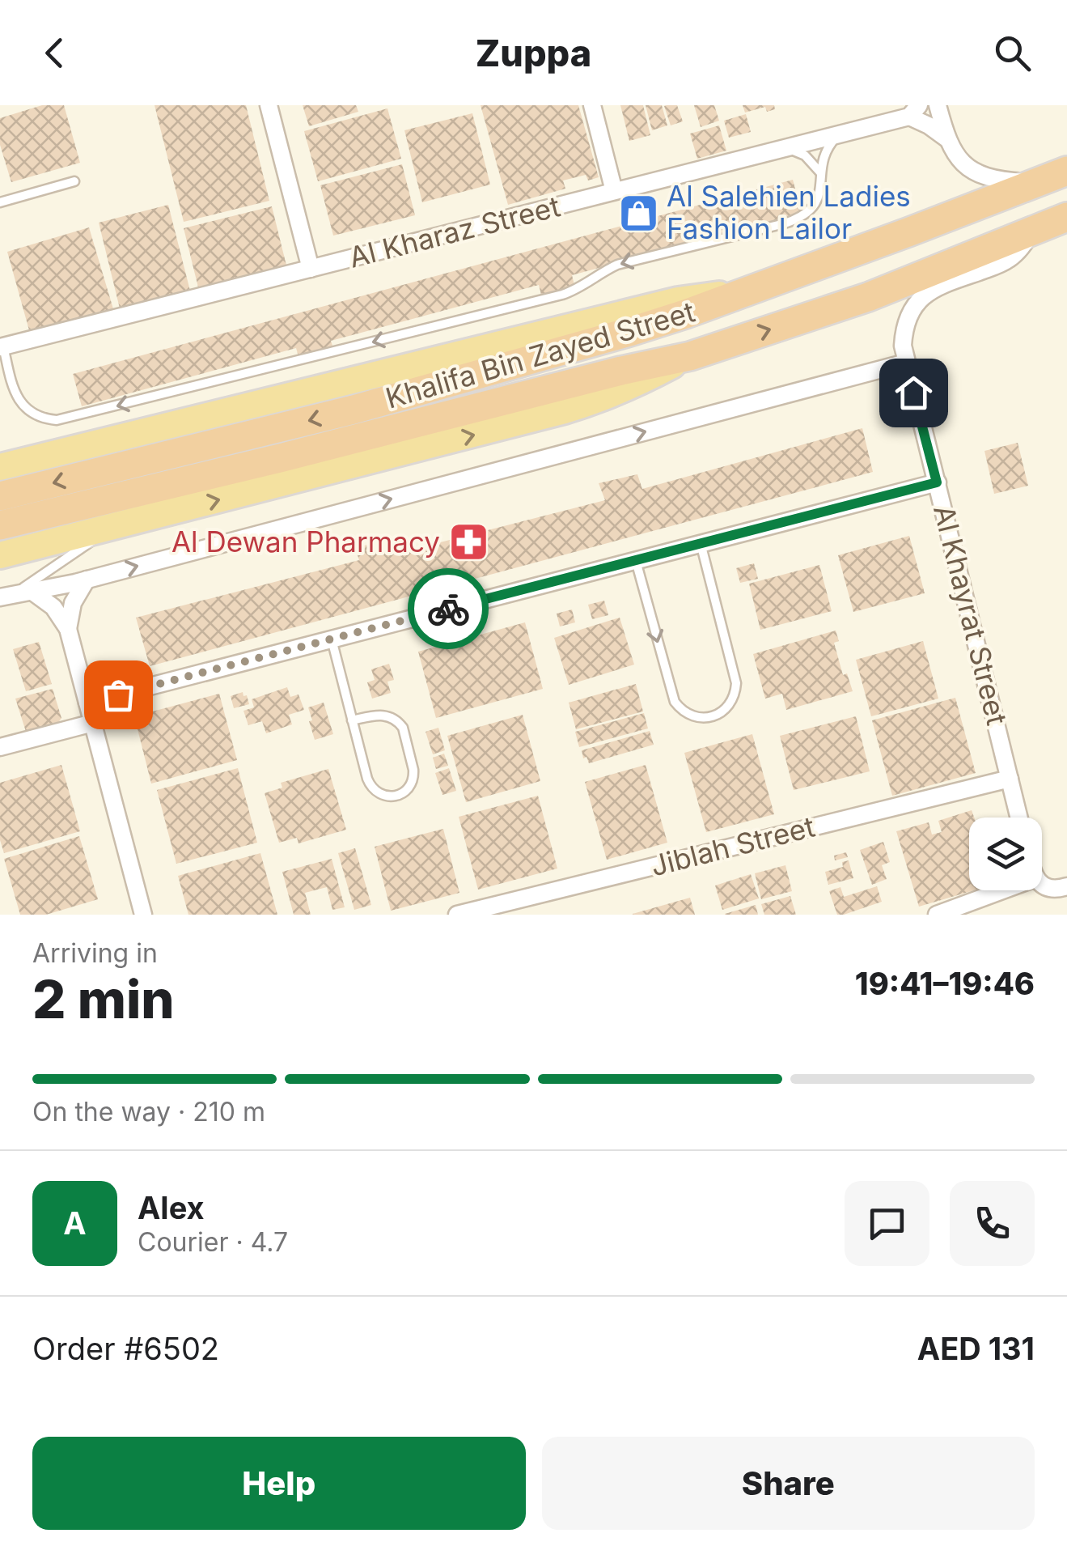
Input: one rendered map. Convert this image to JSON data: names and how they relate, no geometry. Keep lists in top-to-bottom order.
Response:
{
  "streets": {
    "highway": ["Khalifa Bin Zayed Street"],
    "street": ["Al Kharaz Street", "Al Khayrat Street", "Jiblah Street"]
  },
  "crossings": [
    ["Khalifa Bin Zayed Street", "Al Khayrat Street"],
    ["Al Khayrat Street", "Jiblah Street"]
  ],
  "places": {
    "shop": ["Al Salehien Ladies Fashion Lailor"],
    "pharmacy": ["Al Dewan Pharmacy"]
  },
  "page": {
    "header": "Zuppa",
    "heading": ["2 min", "Arriving in", "19:41–19:46"],
    "panel": [
      "Alex",
      "Courier · 4.7",
      "Order #6502",
      "AED 131"
    ],
    "bar": "On the way · 210 m",
    "round": "A",
    "buttons": ["Help", "Share"]
  }
}
